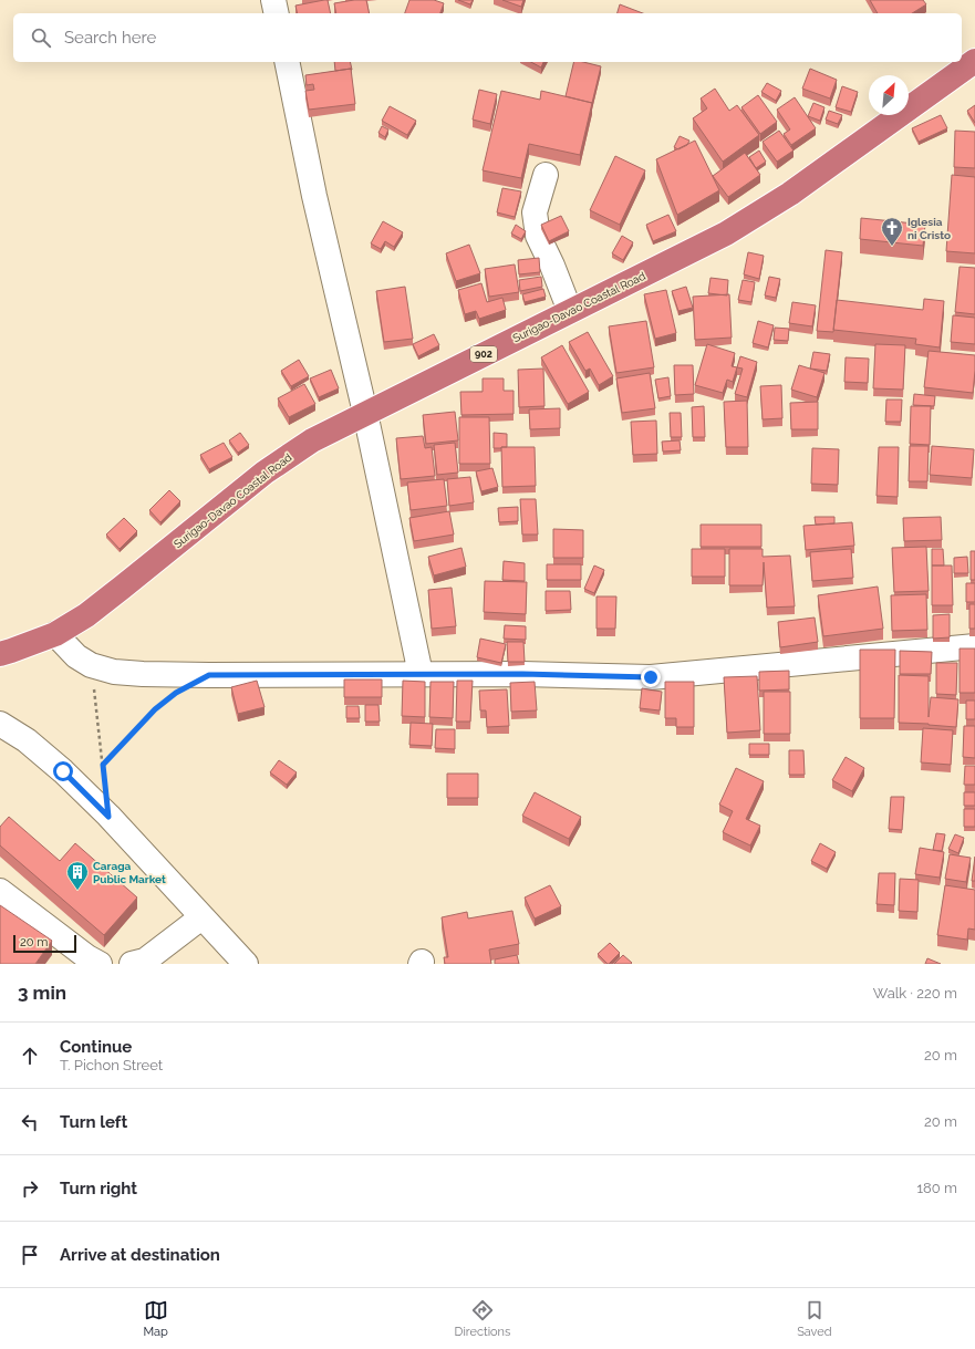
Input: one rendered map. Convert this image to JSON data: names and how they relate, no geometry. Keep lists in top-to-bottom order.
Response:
{
  "streets": {
    "highway": ["Surigao-Davao Coastal Road", "902"]
  },
  "places": {
    "church": ["Iglesia ni Cristo"],
    "building": ["Caraga Public Market"]
  },
  "scale_bar": "20 m",
  "north": "top right",
  "page": {
    "search": "Search here",
    "scale": "20 m",
    "heading": ["3 min", "Walk · 220 m"],
    "list": [
      ["Continue", "T. Pichon Street", "20 m"],
      ["Turn left", "20 m"],
      ["Turn right", "180 m"],
      "Arrive at destination"
    ],
    "nav": ["Map", "Directions", "Saved"]
  }
}
